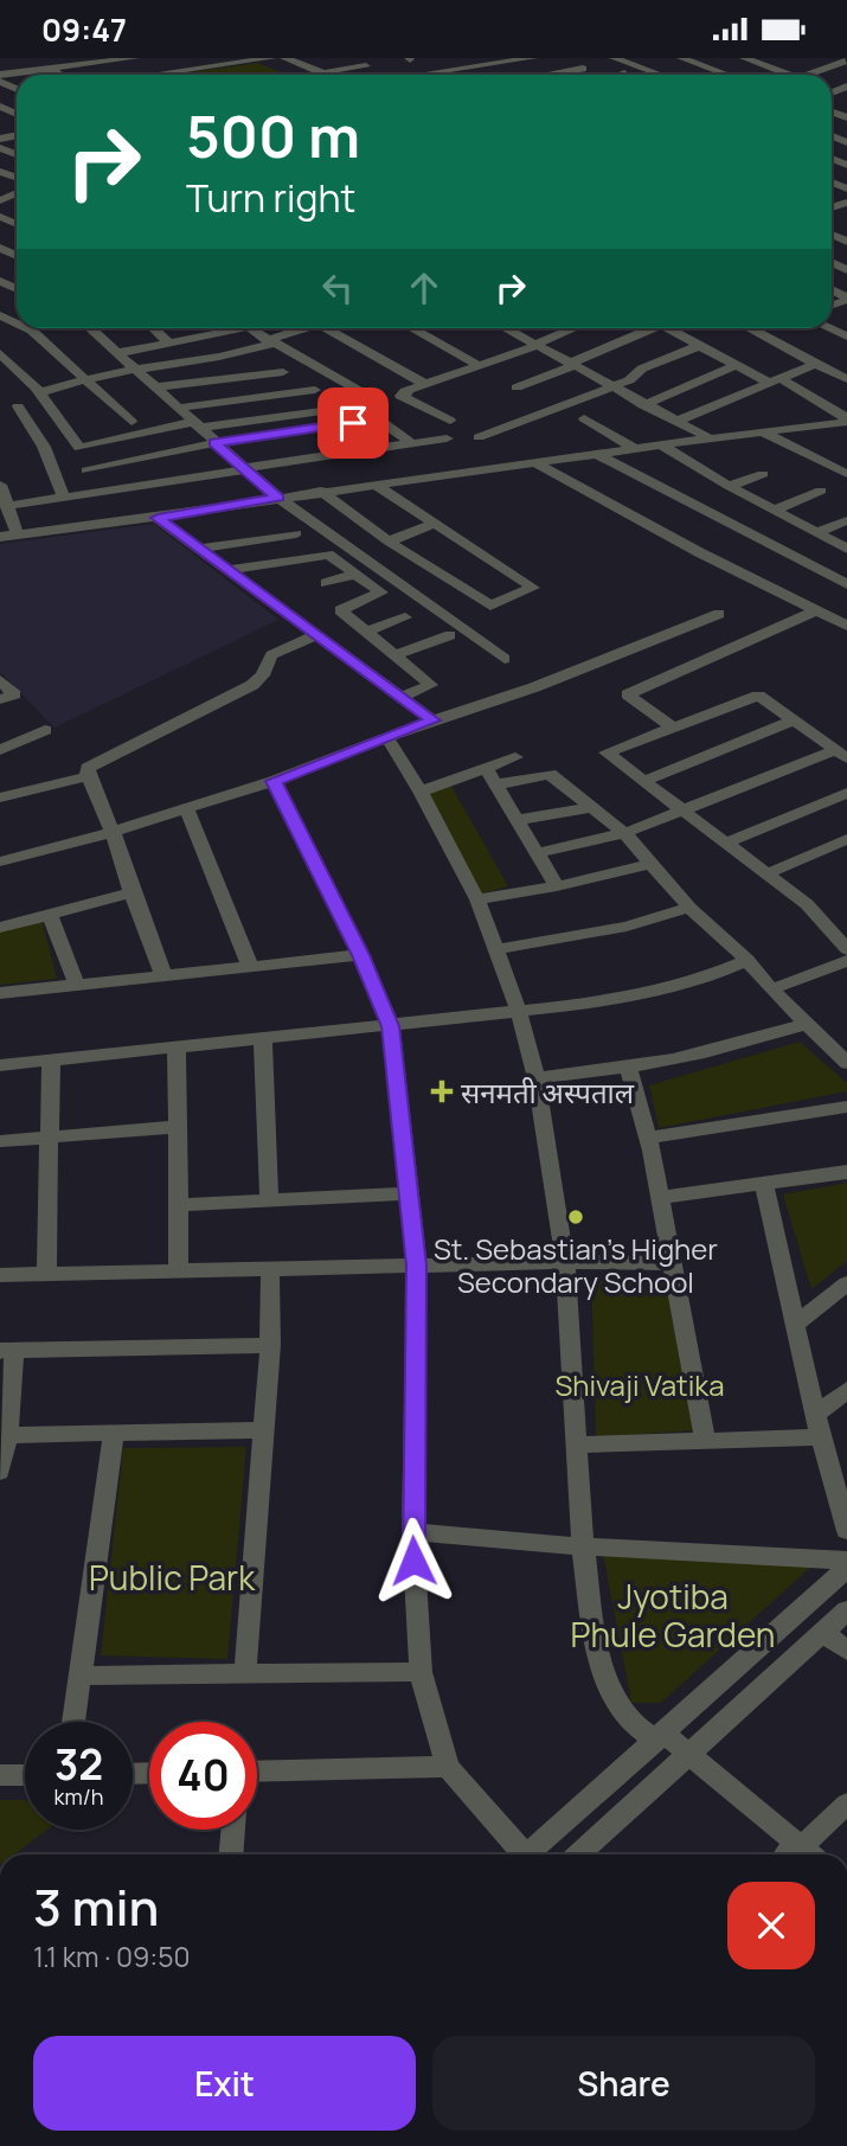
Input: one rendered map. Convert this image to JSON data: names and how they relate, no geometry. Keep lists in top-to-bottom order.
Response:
{
  "parks": ["Shivaji Vatika", "Public Park", "Jyotiba Phule Garden"],
  "places": {
    "health": ["सनमती अस्पताल"],
    "other": ["St. Sebastian's Higher Secondary School"]
  },
  "page": {
    "status": "09:47",
    "turn": ["500 m", "Turn right"],
    "speed": "32 km/h",
    "limit": "40",
    "heading": ["3 min", "1.1 km · 09:50"],
    "buttons": ["Exit", "Share"]
  }
}
